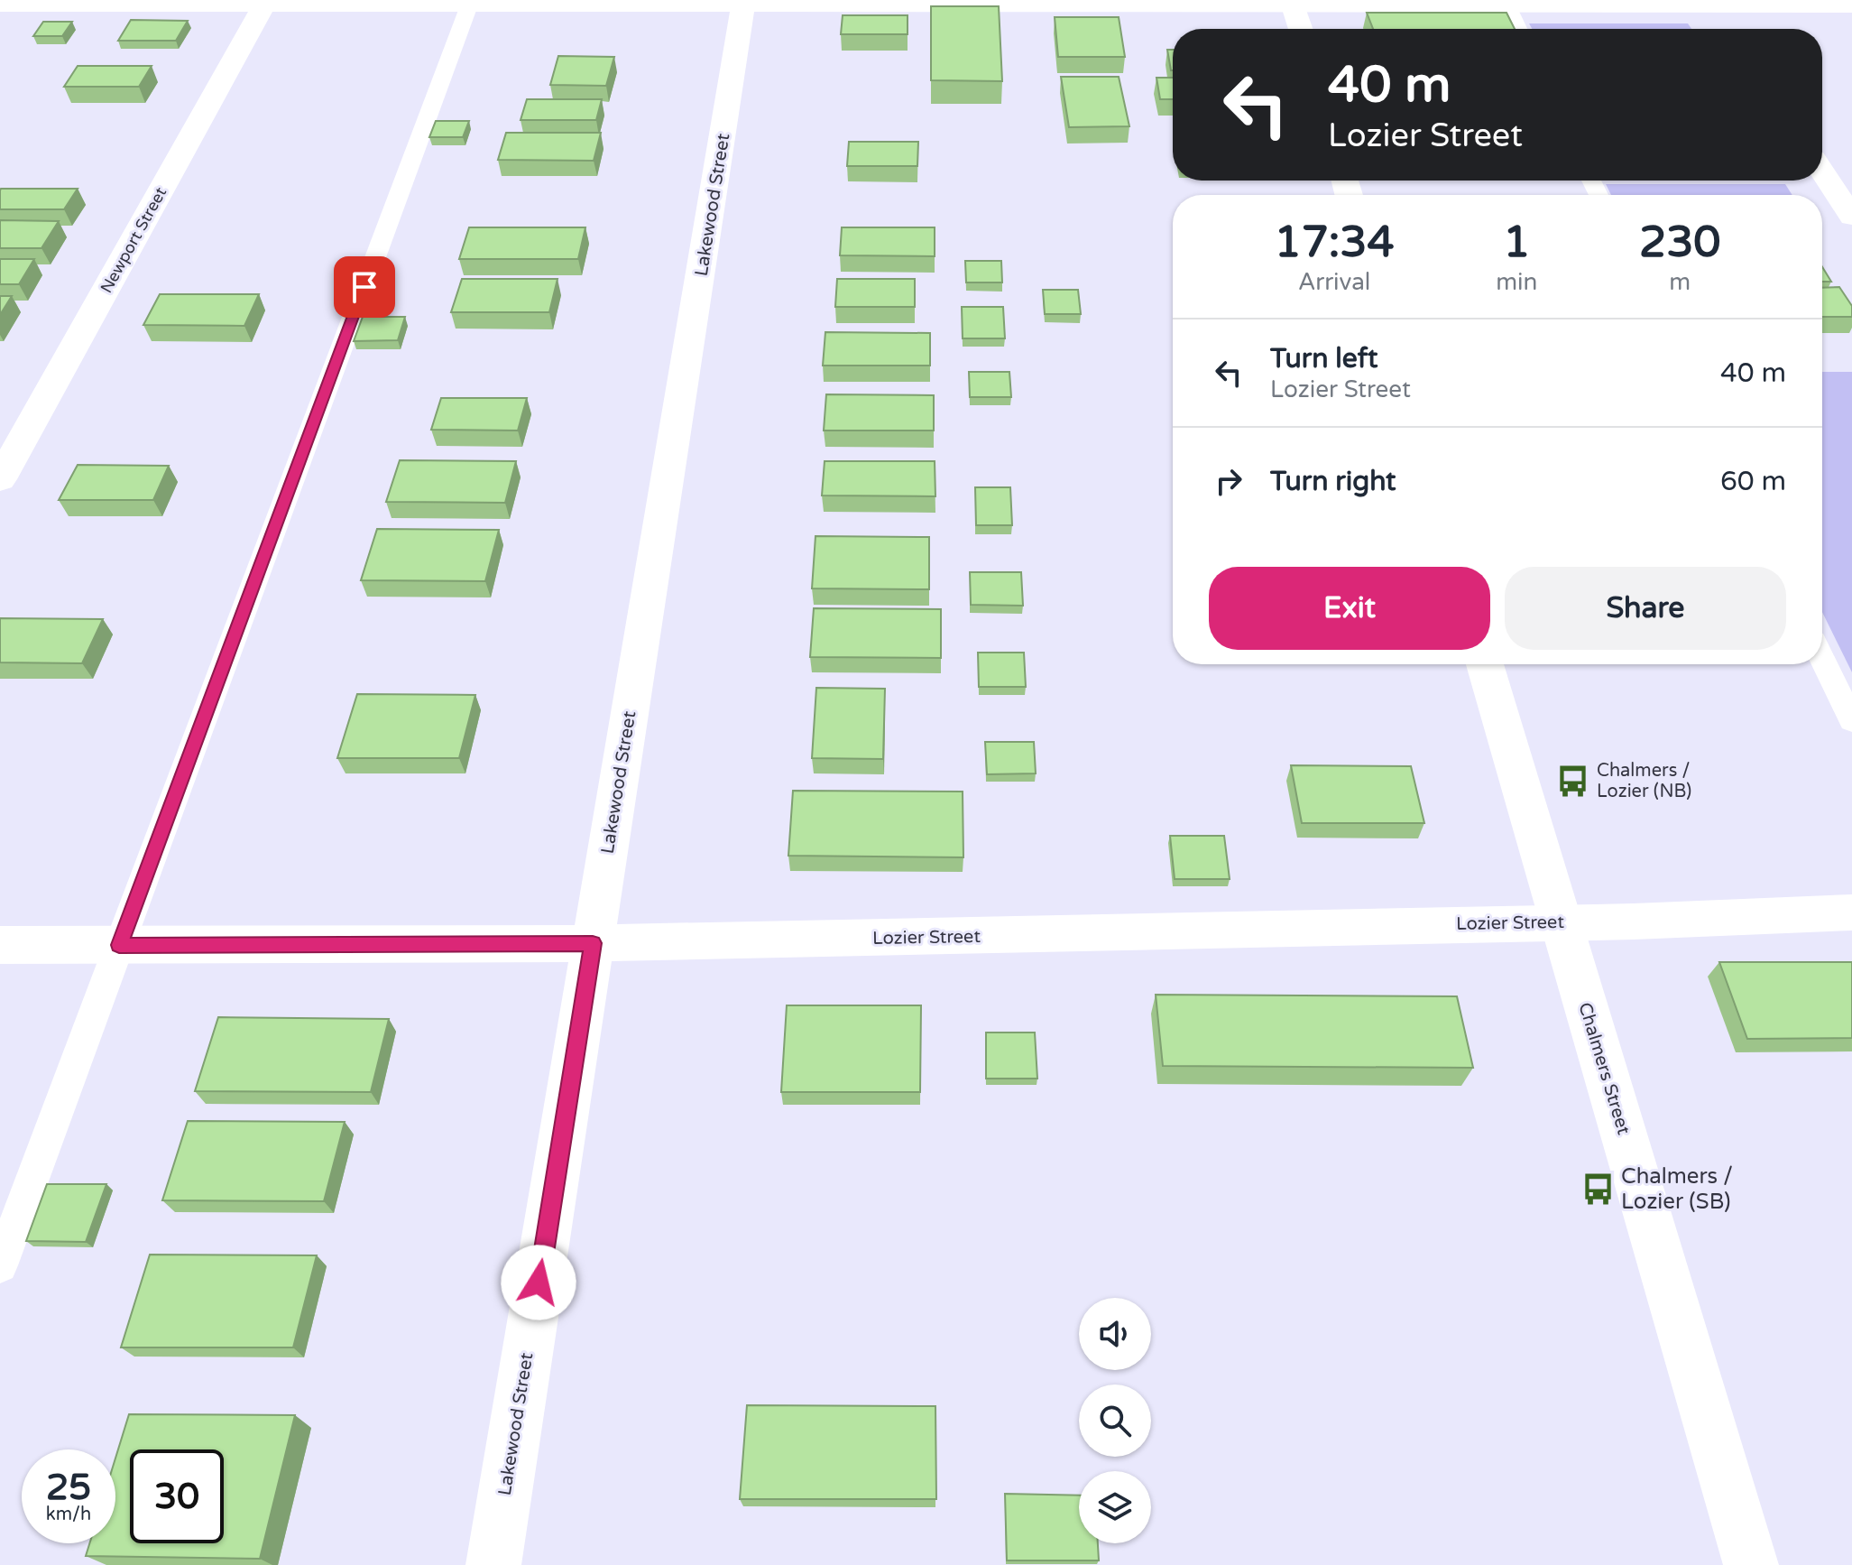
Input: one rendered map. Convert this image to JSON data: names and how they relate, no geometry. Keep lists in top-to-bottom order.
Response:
{
  "streets": {
    "street": [
      "Lakewood Street",
      "Newport Street",
      "Lozier Street",
      "Chalmers Street"
    ]
  },
  "crossings": [
    ["Lakewood Street", "Lozier Street"],
    ["Lozier Street", "Chalmers Street"]
  ],
  "places": {
    "bus stop": ["Chalmers / Lozier (NB)", "Chalmers / Lozier (SB)"]
  },
  "page": {
    "turn": ["40 m", "Lozier Street"],
    "eta": [
      "17:34",
      "Arrival",
      "1",
      "min",
      "230",
      "m"
    ],
    "list": [
      {
        "name": "Turn left",
        "note": "Lozier Street",
        "value": "40 m"
      },
      {
        "name": "Turn right",
        "value": "60 m"
      }
    ],
    "buttons": ["Exit", "Share"],
    "speed": "25 km/h",
    "limit": "30"
  }
}
